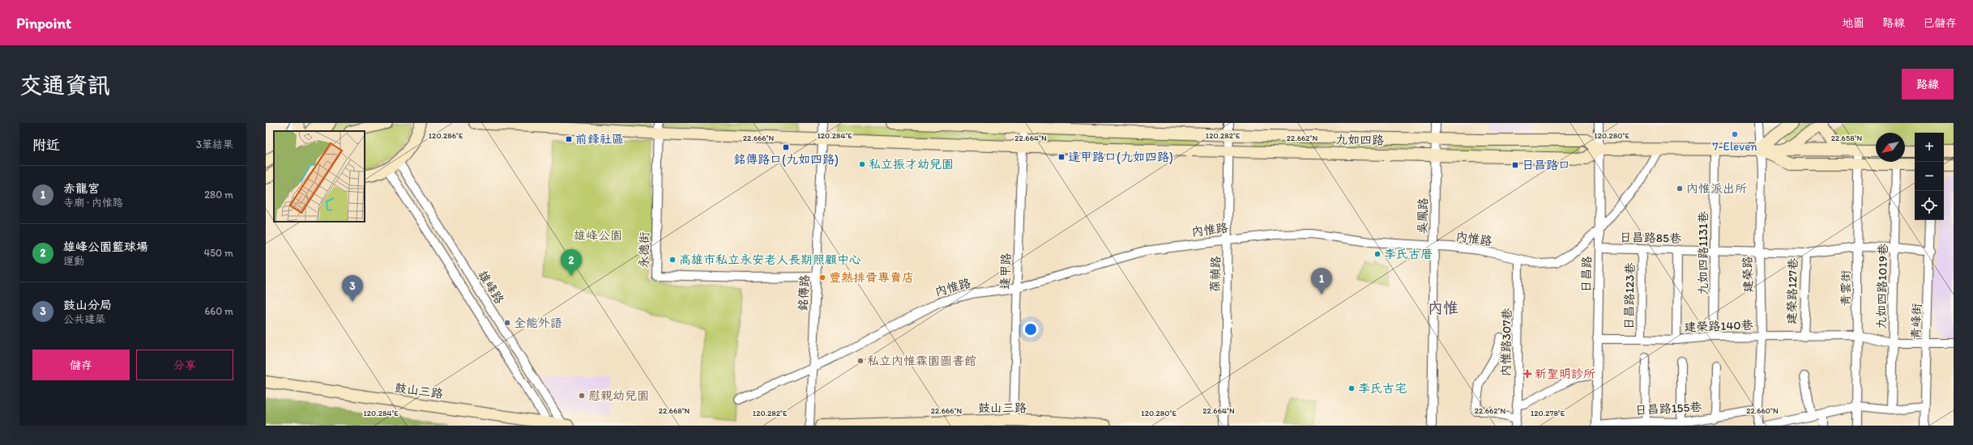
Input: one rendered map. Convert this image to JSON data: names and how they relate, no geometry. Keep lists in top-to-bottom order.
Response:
{
  "streets": {
    "street": [
      "九如四路",
      "吳鳳路",
      "內惟路",
      "日昌路85巷",
      "永德街",
      "九如四路1131巷",
      "逢甲路",
      "葆禎路",
      "日昌路",
      "建榮路",
      "九如四路1019巷",
      "雄峰路",
      "青雲街",
      "建榮路127巷",
      "銘傳路",
      "日昌路123巷",
      "青峰街",
      "建榮路140巷",
      "內惟路307巷",
      "鼓山三路",
      "日昌路155巷"
    ]
  },
  "crossings": [
    ["九如四路", "吳鳳路"],
    ["九如四路", "永德街"],
    ["九如四路", "逢甲路"],
    ["九如四路", "葆禎路"],
    ["九如四路", "日昌路"],
    ["九如四路", "銘傳路"],
    ["吳鳳路", "內惟路"],
    ["內惟路", "逢甲路"],
    ["內惟路", "葆禎路"],
    ["內惟路", "日昌路"],
    ["內惟路", "銘傳路"],
    ["內惟路", "內惟路307巷"],
    ["日昌路85巷", "九如四路1131巷"],
    ["日昌路85巷", "日昌路"],
    ["日昌路85巷", "建榮路"],
    ["日昌路85巷", "建榮路127巷"],
    ["日昌路85巷", "日昌路123巷"],
    ["永德街", "銘傳路"],
    ["九如四路1131巷", "建榮路140巷"],
    ["逢甲路", "鼓山三路"],
    ["日昌路", "日昌路123巷"],
    ["日昌路", "日昌路155巷"],
    ["建榮路", "建榮路127巷"],
    ["建榮路", "建榮路140巷"],
    ["建榮路", "日昌路155巷"],
    ["九如四路1019巷", "建榮路140巷"],
    ["雄峰路", "鼓山三路"],
    ["青雲街", "建榮路140巷"],
    ["建榮路127巷", "建榮路140巷"],
    ["日昌路123巷", "建榮路140巷"],
    ["青峰街", "建榮路140巷"]
  ],
  "districts": ["内惟"],
  "parks": ["雄峰公園"],
  "places": {
    "other": [
      "7-Eleven",
      "私立振才幼兒園",
      "內惟派出所",
      "李氏古厝",
      "高雄市私立永安老人長期照顧中心",
      "豐熱排骨專賣店",
      "全能外語",
      "私立內惟霖園圖書館",
      "李氏古宅",
      "慰親幼兒園"
    ],
    "transit": [
      "前鋒社區",
      "銘傳路口(九如四路)",
      "逢甲路口(九如四路)",
      "日昌路口"
    ],
    "health": ["新聖明診所"]
  },
  "north": "bottom left",
  "page": {
    "header": "Pinpoint",
    "nav": ["地圖", "路線", "已儲存"],
    "buttons": [
      "路線",
      ["儲存", "分享"]
    ],
    "title": "交通資訊",
    "heading": ["附近", "3筆結果"],
    "map_buttons": ["+", "−"],
    "list": [
      {
        "mark": "1",
        "name": "赤龍宮",
        "note": "寺廟 · 內惟路",
        "value": "280 m"
      },
      {
        "mark": "2",
        "name": "雄峰公園籃球場",
        "note": "運動",
        "value": "450 m"
      },
      {
        "mark": "3",
        "name": "鼓山分局",
        "note": "公共建築",
        "value": "660 m"
      }
    ],
    "pins": ["2", "1", "3"]
  },
  "coordinates": [
    "120.286°E",
    "120.284°E",
    "120.282°E",
    "120.280°E",
    "22.666°N",
    "22.664°N",
    "22.662°N",
    "22.658°N",
    "22.668°N",
    "22.660°N",
    "120.278°E"
  ]
}
